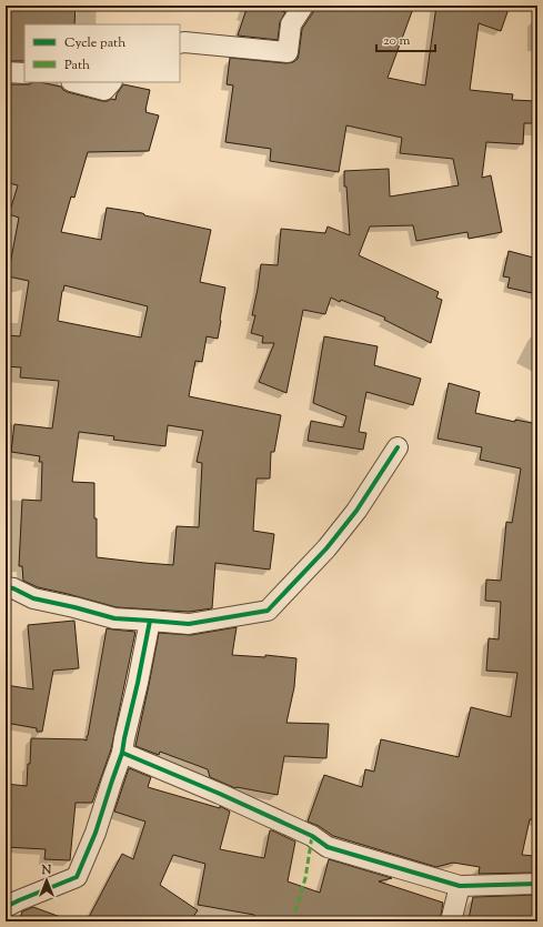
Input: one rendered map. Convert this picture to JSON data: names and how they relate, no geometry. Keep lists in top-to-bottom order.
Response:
{
  "legend": ["Cycle path", "Path"],
  "scale_bar": "20 m",
  "north": "top"
}
